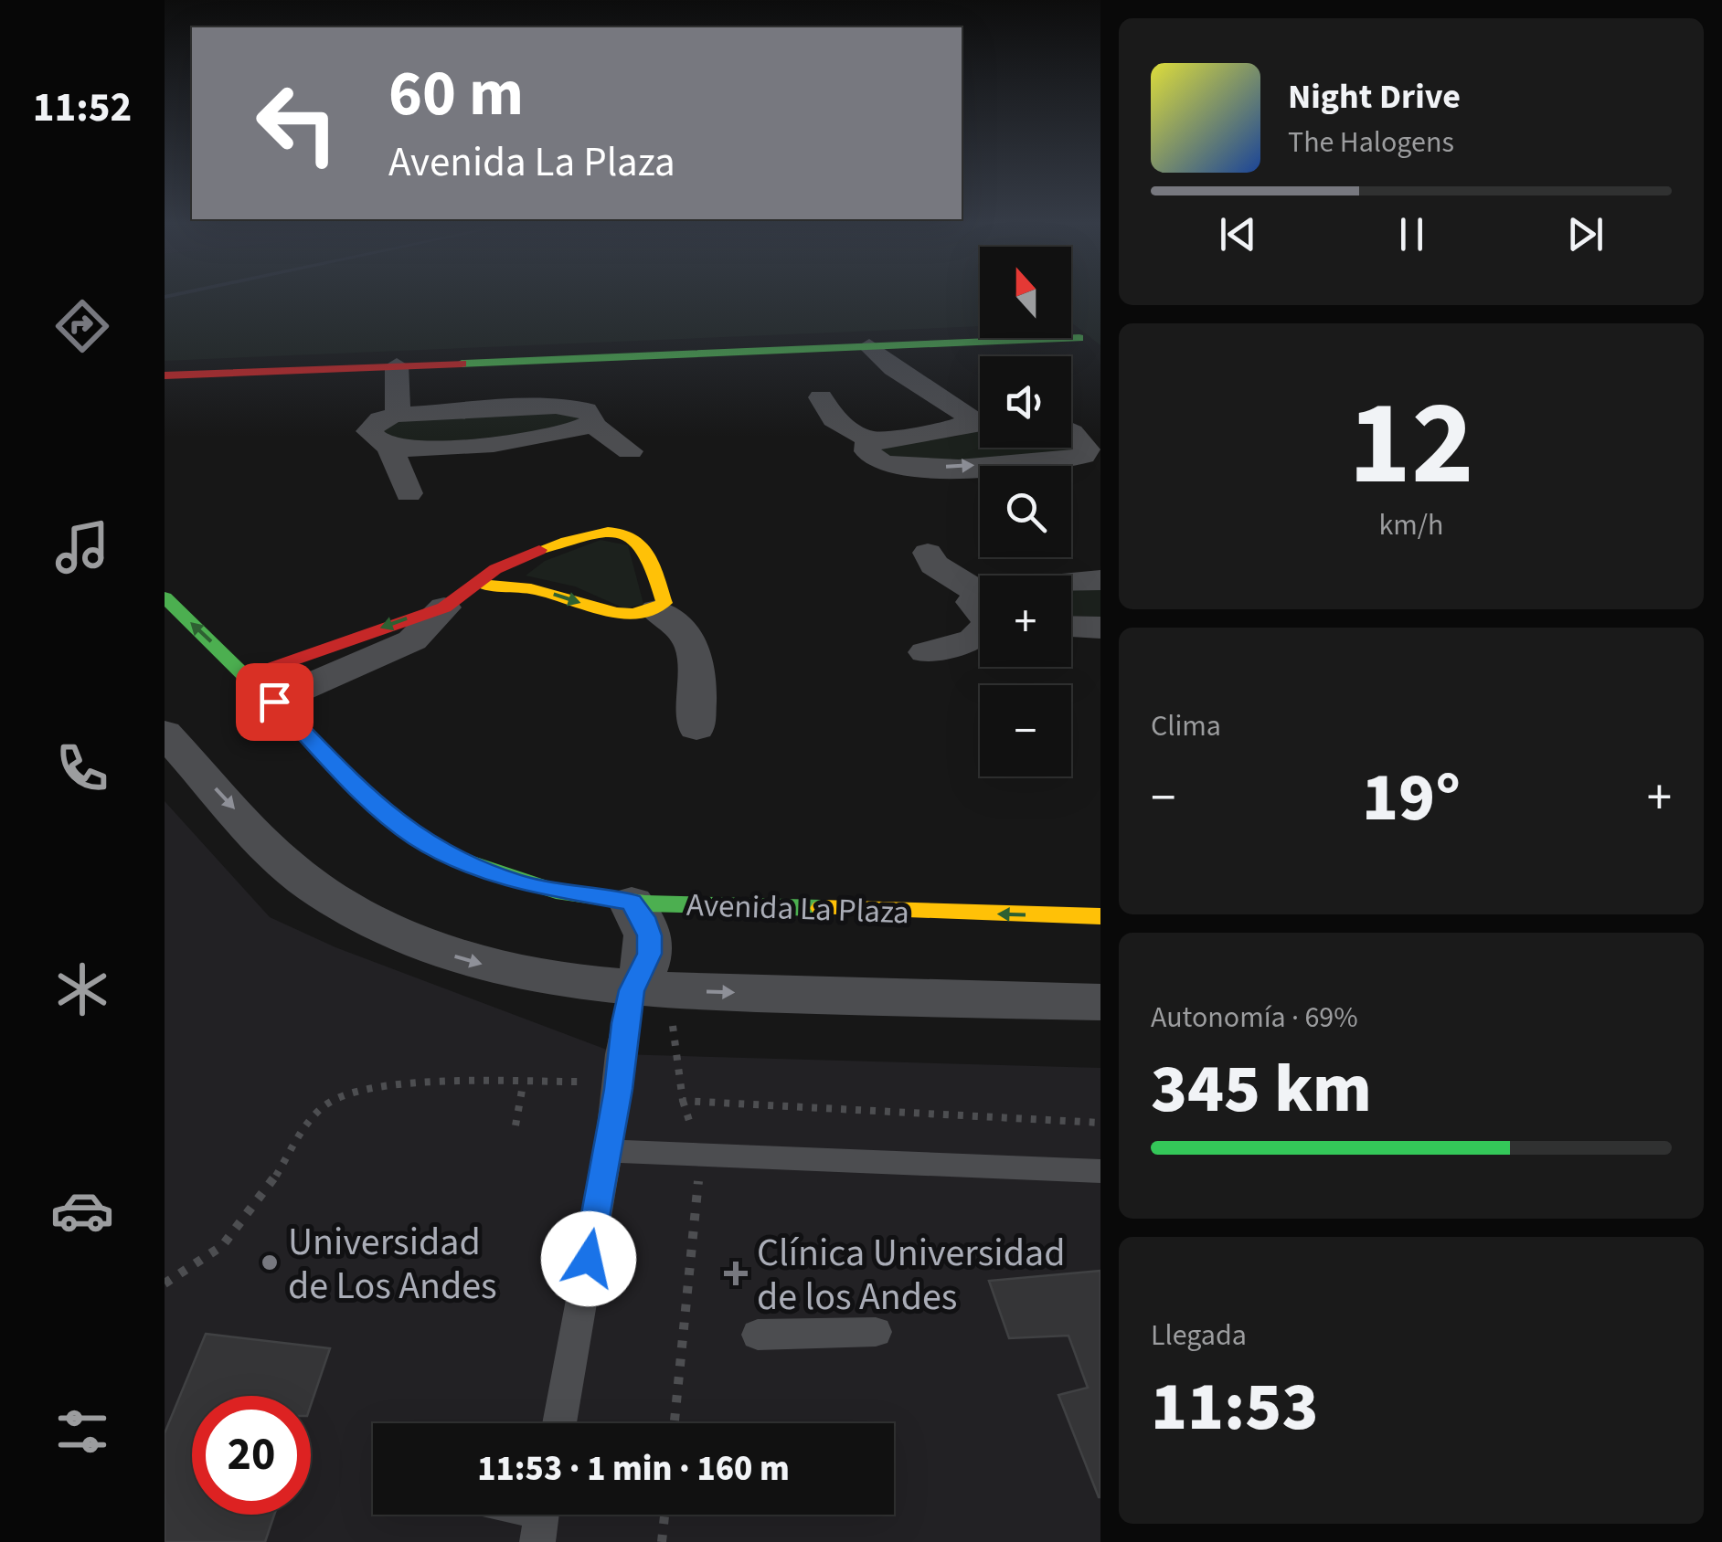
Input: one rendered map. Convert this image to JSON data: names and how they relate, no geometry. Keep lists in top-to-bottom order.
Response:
{
  "streets": {
    "street": ["Avenida La Plaza"]
  },
  "places": {
    "other": ["Universidad de Los Andes"],
    "health": ["Clínica Universidad de los Andes"]
  },
  "north": "top",
  "page": {
    "tabs": "11:52",
    "turn": ["60 m", "Avenida La Plaza"],
    "song": ["Night Drive", "The Halogens"],
    "map_buttons": ["+", "−"],
    "tile": [
      ["12", "km/h"],
      "Clima",
      ["Autonomía · 69%", "345 km"],
      ["Llegada", "11:53"]
    ],
    "heat": ["−", "19°", "+"],
    "limit": "20",
    "trip": "11:53 · 1 min · 160 m"
  }
}
